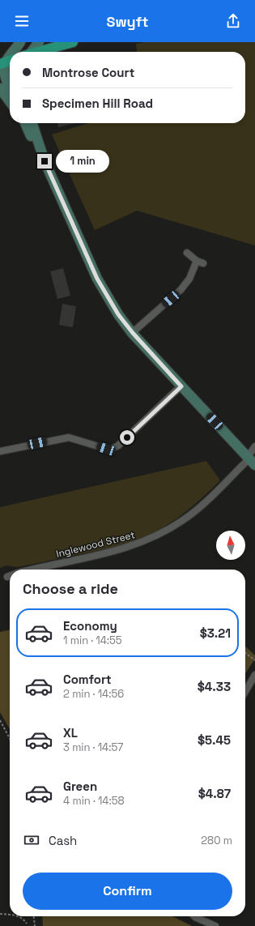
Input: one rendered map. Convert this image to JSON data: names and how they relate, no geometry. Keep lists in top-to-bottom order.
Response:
{
  "streets": {
    "street": ["Inglewood Street"]
  },
  "north": "top",
  "page": {
    "header": "Swyft",
    "banner": ["Montrose Court", "Specimen Hill Road"],
    "bubble": "1 min",
    "heading": "Choose a ride",
    "list": [
      {
        "name": "Economy",
        "note": "1 min · 14:55",
        "value": "$3.21"
      },
      {
        "name": "Comfort",
        "note": "2 min · 14:56",
        "value": "$4.33"
      },
      {
        "name": "XL",
        "note": "3 min · 14:57",
        "value": "$5.45"
      },
      {
        "name": "Green",
        "note": "4 min · 14:58",
        "value": "$4.87"
      }
    ],
    "pay": ["Cash", "280 m"],
    "buttons": "Confirm"
  }
}
